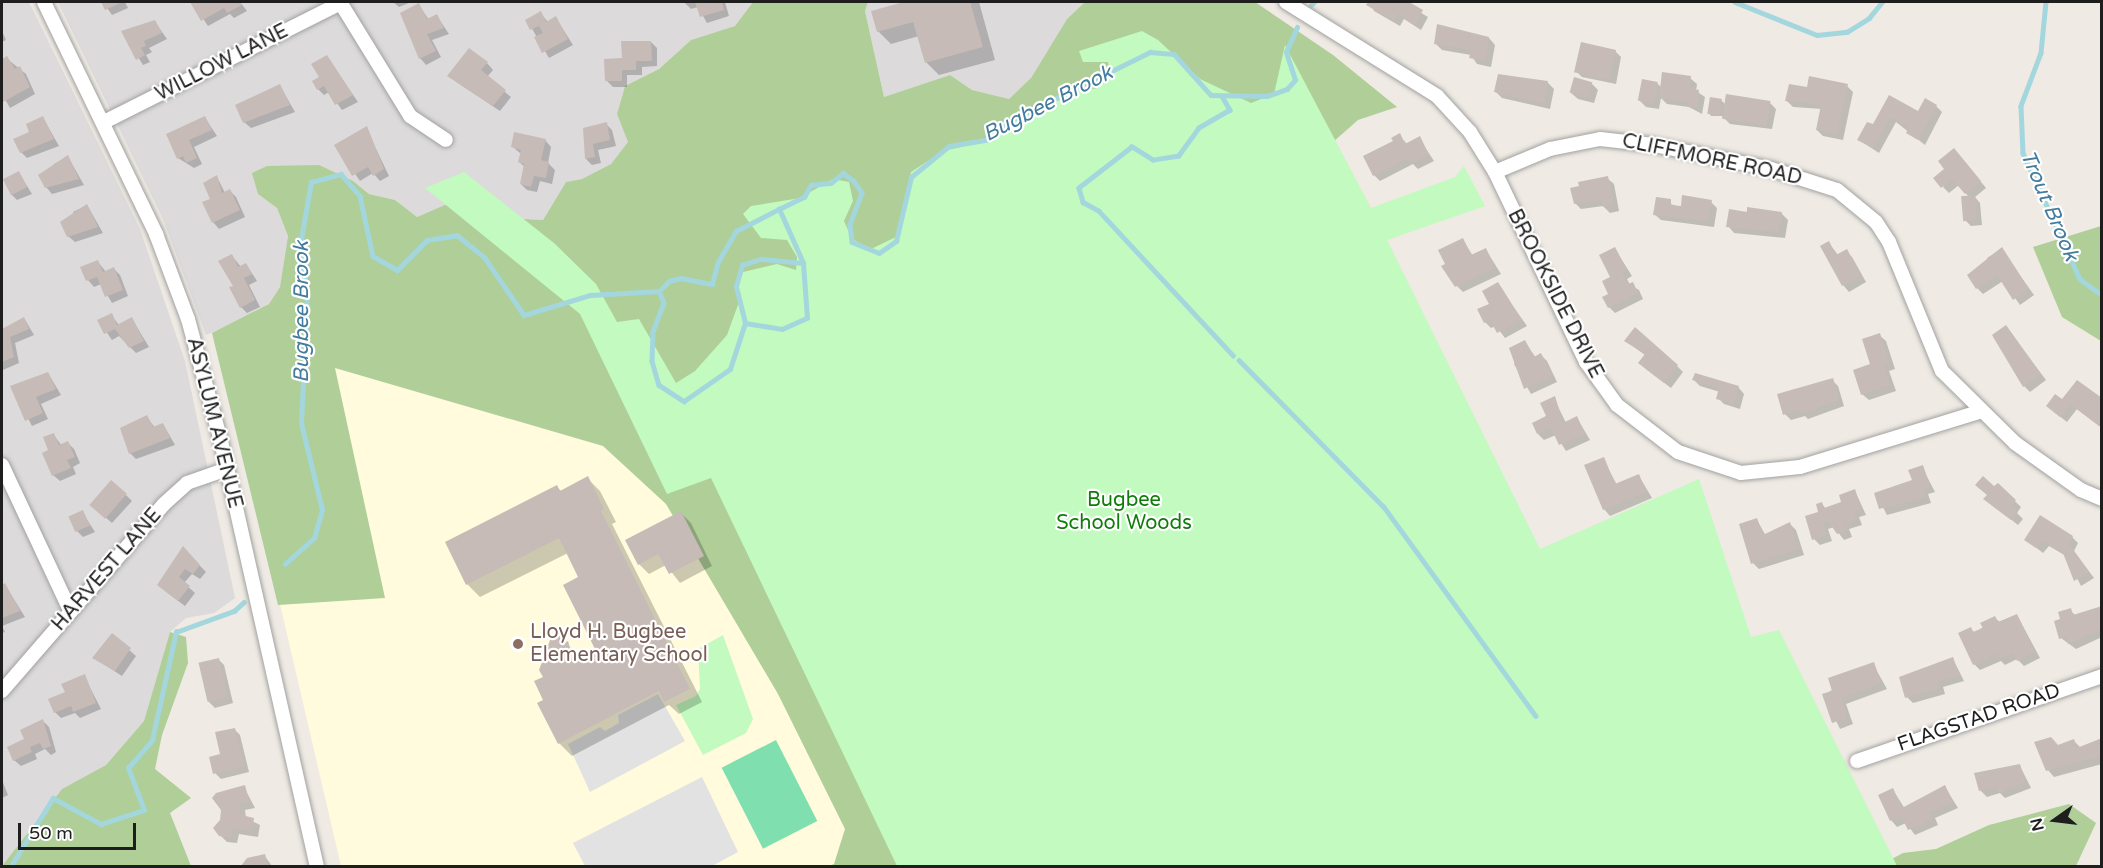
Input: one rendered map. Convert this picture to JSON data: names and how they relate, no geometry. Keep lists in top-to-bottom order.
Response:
{
  "streets": {
    "street": [
      "WILLOW LANE",
      "CLIFFMORE ROAD",
      "BROOKSIDE DRIVE",
      "ASYLUM AVENUE",
      "HARVEST LANE",
      "FLAGSTAD ROAD"
    ]
  },
  "crossings": [
    ["WILLOW LANE", "ASYLUM AVENUE"],
    ["CLIFFMORE ROAD", "BROOKSIDE DRIVE"],
    ["ASYLUM AVENUE", "HARVEST LANE"]
  ],
  "water": ["Bugbee Brook", "Trout Brook"],
  "parks": ["Bugbee School Woods"],
  "places": ["Lloyd H. Bugbee Elementary School"],
  "scale_bar": "50 m",
  "north": "left"
}
